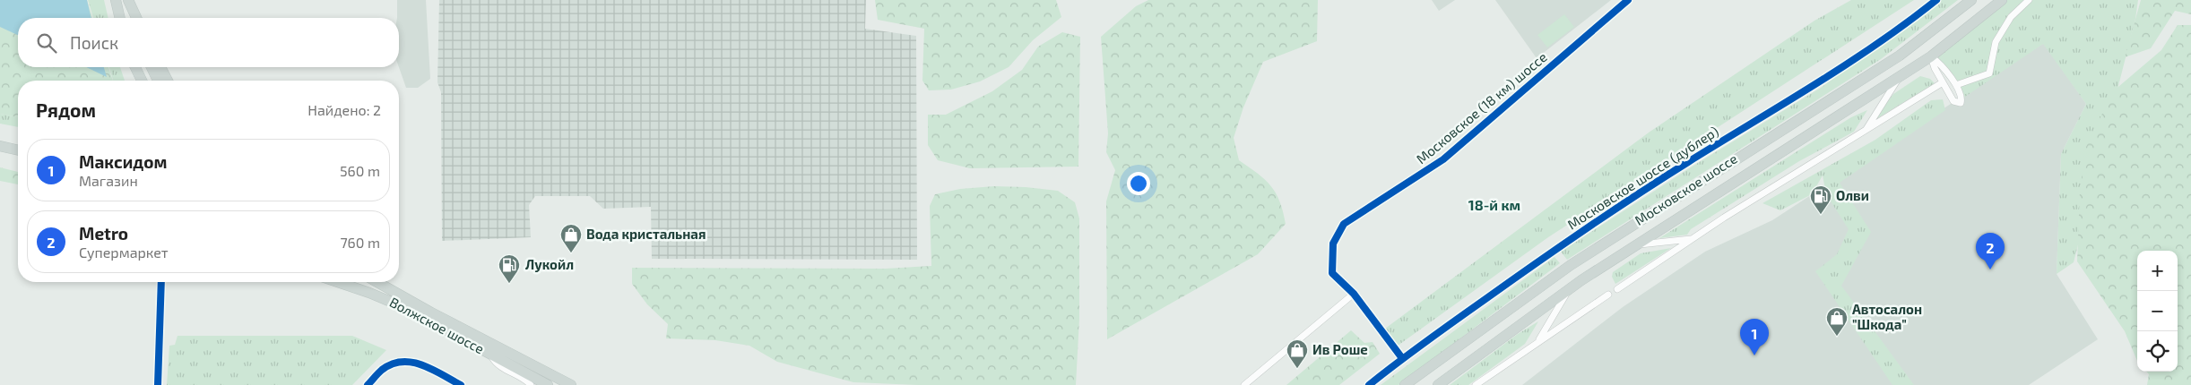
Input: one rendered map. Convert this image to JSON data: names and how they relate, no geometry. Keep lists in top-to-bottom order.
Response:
{
  "streets": {
    "main road": ["Московское шоссе", "Волжское шоссе"],
    "street": ["Московское (18 км) шоссе", "Московское шоссе (дублер)"]
  },
  "crossings": [
    ["Московское (18 км) шоссе", "Московское шоссе (дублер)"]
  ],
  "districts": ["18-й км"],
  "places": {
    "fuel station": ["Олви", "Лукойл"],
    "shop": ["Вода кристальная", "Автосалон \"Шкода\"", "Ив Роше"]
  },
  "page": {
    "search": "Поиск",
    "heading": ["Рядом", "Найдено: 2"],
    "list": [
      {
        "mark": "1",
        "name": "Максидом",
        "note": "Магазин",
        "value": "560 m"
      },
      {
        "mark": "2",
        "name": "Metro",
        "note": "Супермаркет",
        "value": "760 m"
      }
    ],
    "pins": ["2", "1"],
    "map_buttons": ["+", "−"]
  }
}
